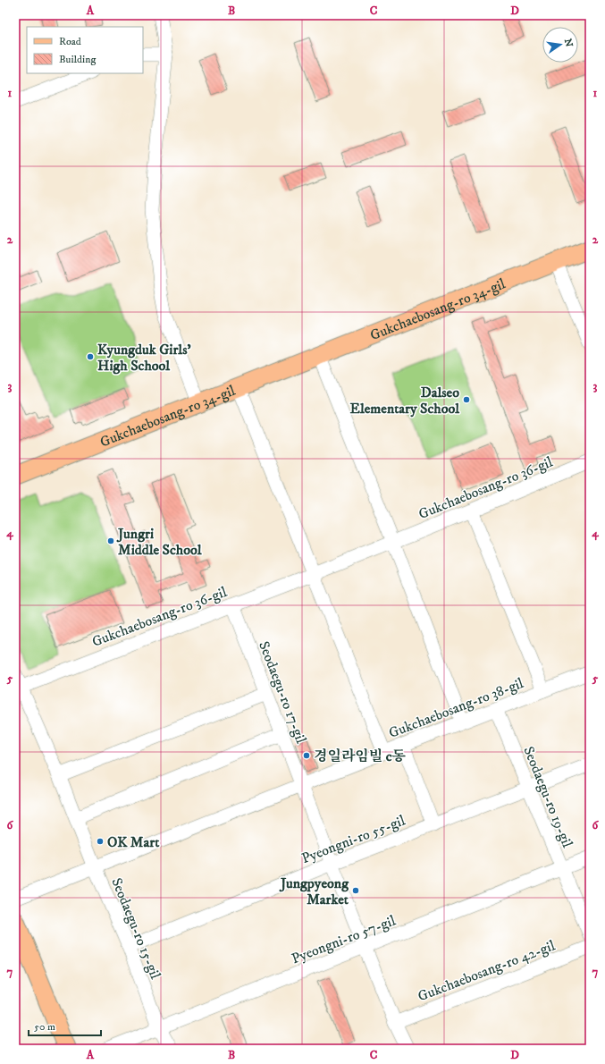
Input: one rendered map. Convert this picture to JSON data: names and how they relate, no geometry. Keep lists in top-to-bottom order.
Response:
{
  "streets": {
    "main road": ["Gukchaebosang-ro 34-gil"],
    "street": [
      "Gukchaebosang-ro 36-gil",
      "Seodaegu-ro 17-gil",
      "Gukchaebosang-ro 38-gil",
      "Seodaegu-ro 19-gil",
      "Pyeongni-ro 55-gil",
      "Seodaegu-ro 15-gil",
      "Pyeongni-ro 57-gil",
      "Gukchaebosang-ro 42-gil"
    ]
  },
  "crossings": [
    ["Gukchaebosang-ro 36-gil", "Seodaegu-ro 17-gil"],
    ["Gukchaebosang-ro 36-gil", "Seodaegu-ro 15-gil"],
    ["Seodaegu-ro 17-gil", "Gukchaebosang-ro 38-gil"],
    ["Seodaegu-ro 17-gil", "Pyeongni-ro 55-gil"],
    ["Seodaegu-ro 17-gil", "Pyeongni-ro 57-gil"],
    ["Seodaegu-ro 17-gil", "Gukchaebosang-ro 42-gil"],
    ["Gukchaebosang-ro 38-gil", "Seodaegu-ro 19-gil"],
    ["Gukchaebosang-ro 38-gil", "Seodaegu-ro 15-gil"],
    ["Seodaegu-ro 19-gil", "Pyeongni-ro 55-gil"],
    ["Seodaegu-ro 19-gil", "Pyeongni-ro 57-gil"],
    ["Pyeongni-ro 55-gil", "Seodaegu-ro 15-gil"],
    ["Seodaegu-ro 15-gil", "Pyeongni-ro 57-gil"]
  ],
  "places": [
    "Kyungduk Girls' High School",
    "Dalseo Elementary School",
    "Jungri Middle School",
    "경일라임빌 c동",
    "OK Mart",
    "Jungpyeong Market"
  ],
  "legend": ["Road", "Building"],
  "scale_bar": "50 m",
  "north": "right",
  "grid": {
    "columns": [
      "A",
      "B",
      "C",
      "D"
    ],
    "rows": [
      "1",
      "2",
      "3",
      "4",
      "5",
      "6",
      "7"
    ]
  }
}
